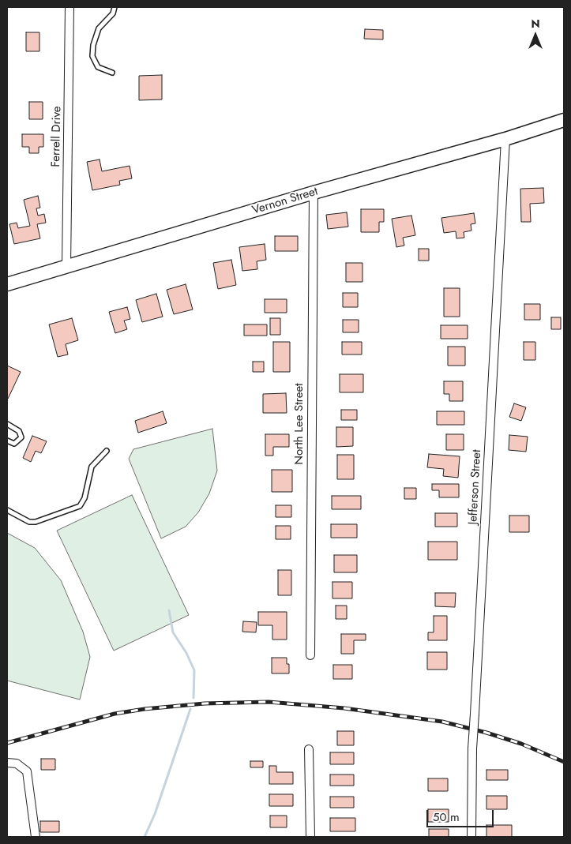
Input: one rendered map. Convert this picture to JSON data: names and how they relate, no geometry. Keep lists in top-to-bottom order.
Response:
{
  "streets": {
    "main road": ["Vernon Street"],
    "street": ["Ferrell Drive", "North Lee Street", "Jefferson Street"]
  },
  "crossings": [
    ["Ferrell Drive", "Vernon Street"],
    ["Vernon Street", "North Lee Street"],
    ["Vernon Street", "Jefferson Street"]
  ],
  "scale_bar": "50 m",
  "north": "top"
}
